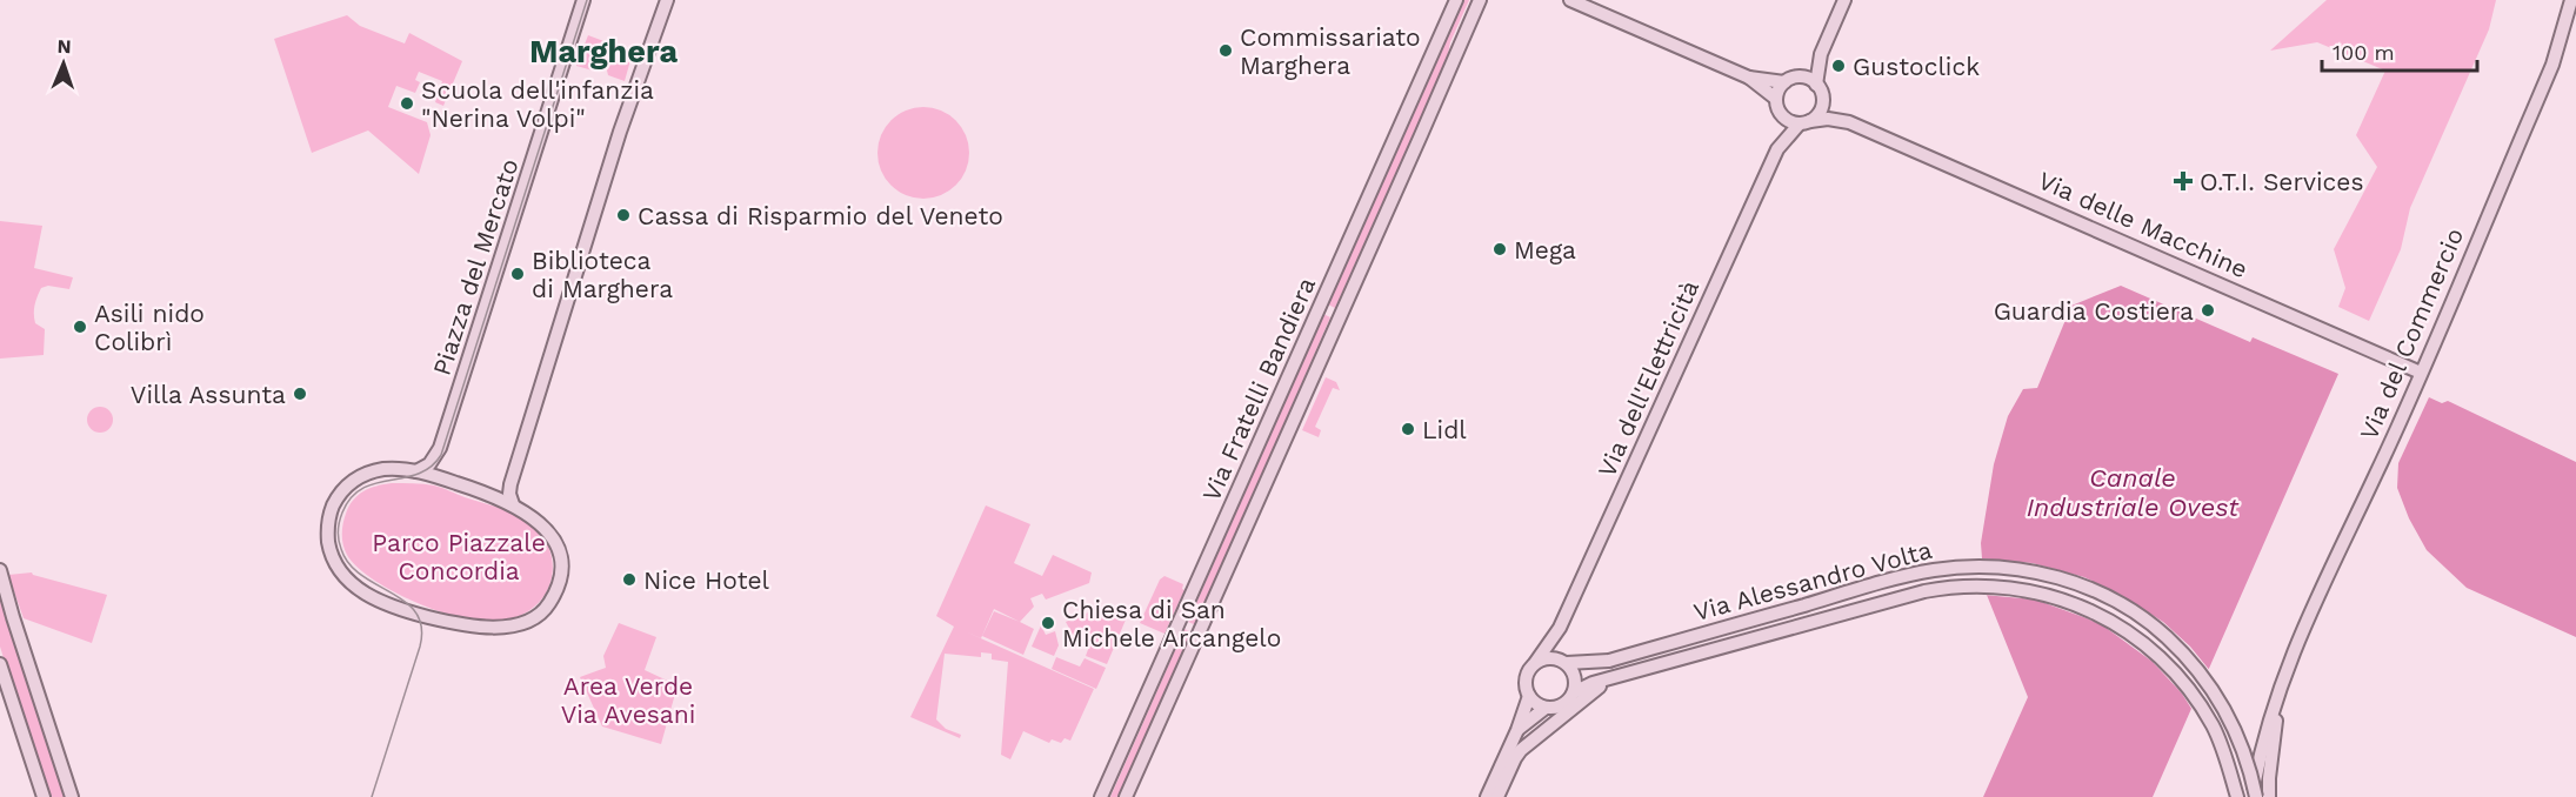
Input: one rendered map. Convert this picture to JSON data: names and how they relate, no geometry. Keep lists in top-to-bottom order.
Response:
{
  "streets": {
    "street": [
      "Via delle Macchine",
      "Piazza del Mercato",
      "Via del Commercio",
      "Via dell'Elettricità",
      "Via Fratelli Bandiera",
      "Via Alessandro Volta"
    ]
  },
  "crossings": [
    ["Via delle Macchine", "Via del Commercio"],
    ["Via delle Macchine", "Via dell'Elettricità"],
    ["Via del Commercio", "Via Alessandro Volta"],
    ["Via dell'Elettricità", "Via Alessandro Volta"]
  ],
  "districts": ["Marghera"],
  "water": ["Canale Industriale Ovest"],
  "parks": ["Parco Piazzale Concordia", "Area Verde Via Avesani"],
  "places": {
    "other": [
      "Commissariato Marghera",
      "Gustoclick",
      "Scuola dell'infanzia \"Nerina Volpi\"",
      "Cassa di Risparmio del Veneto",
      "Mega",
      "Biblioteca di Marghera",
      "Guardia Costiera",
      "Asili nido Colibrì",
      "Villa Assunta",
      "Lidl",
      "Nice Hotel",
      "Chiesa di San Michele Arcangelo"
    ],
    "health": ["O.T.I. Services"]
  },
  "scale_bar": "100 m",
  "north": "top"
}
